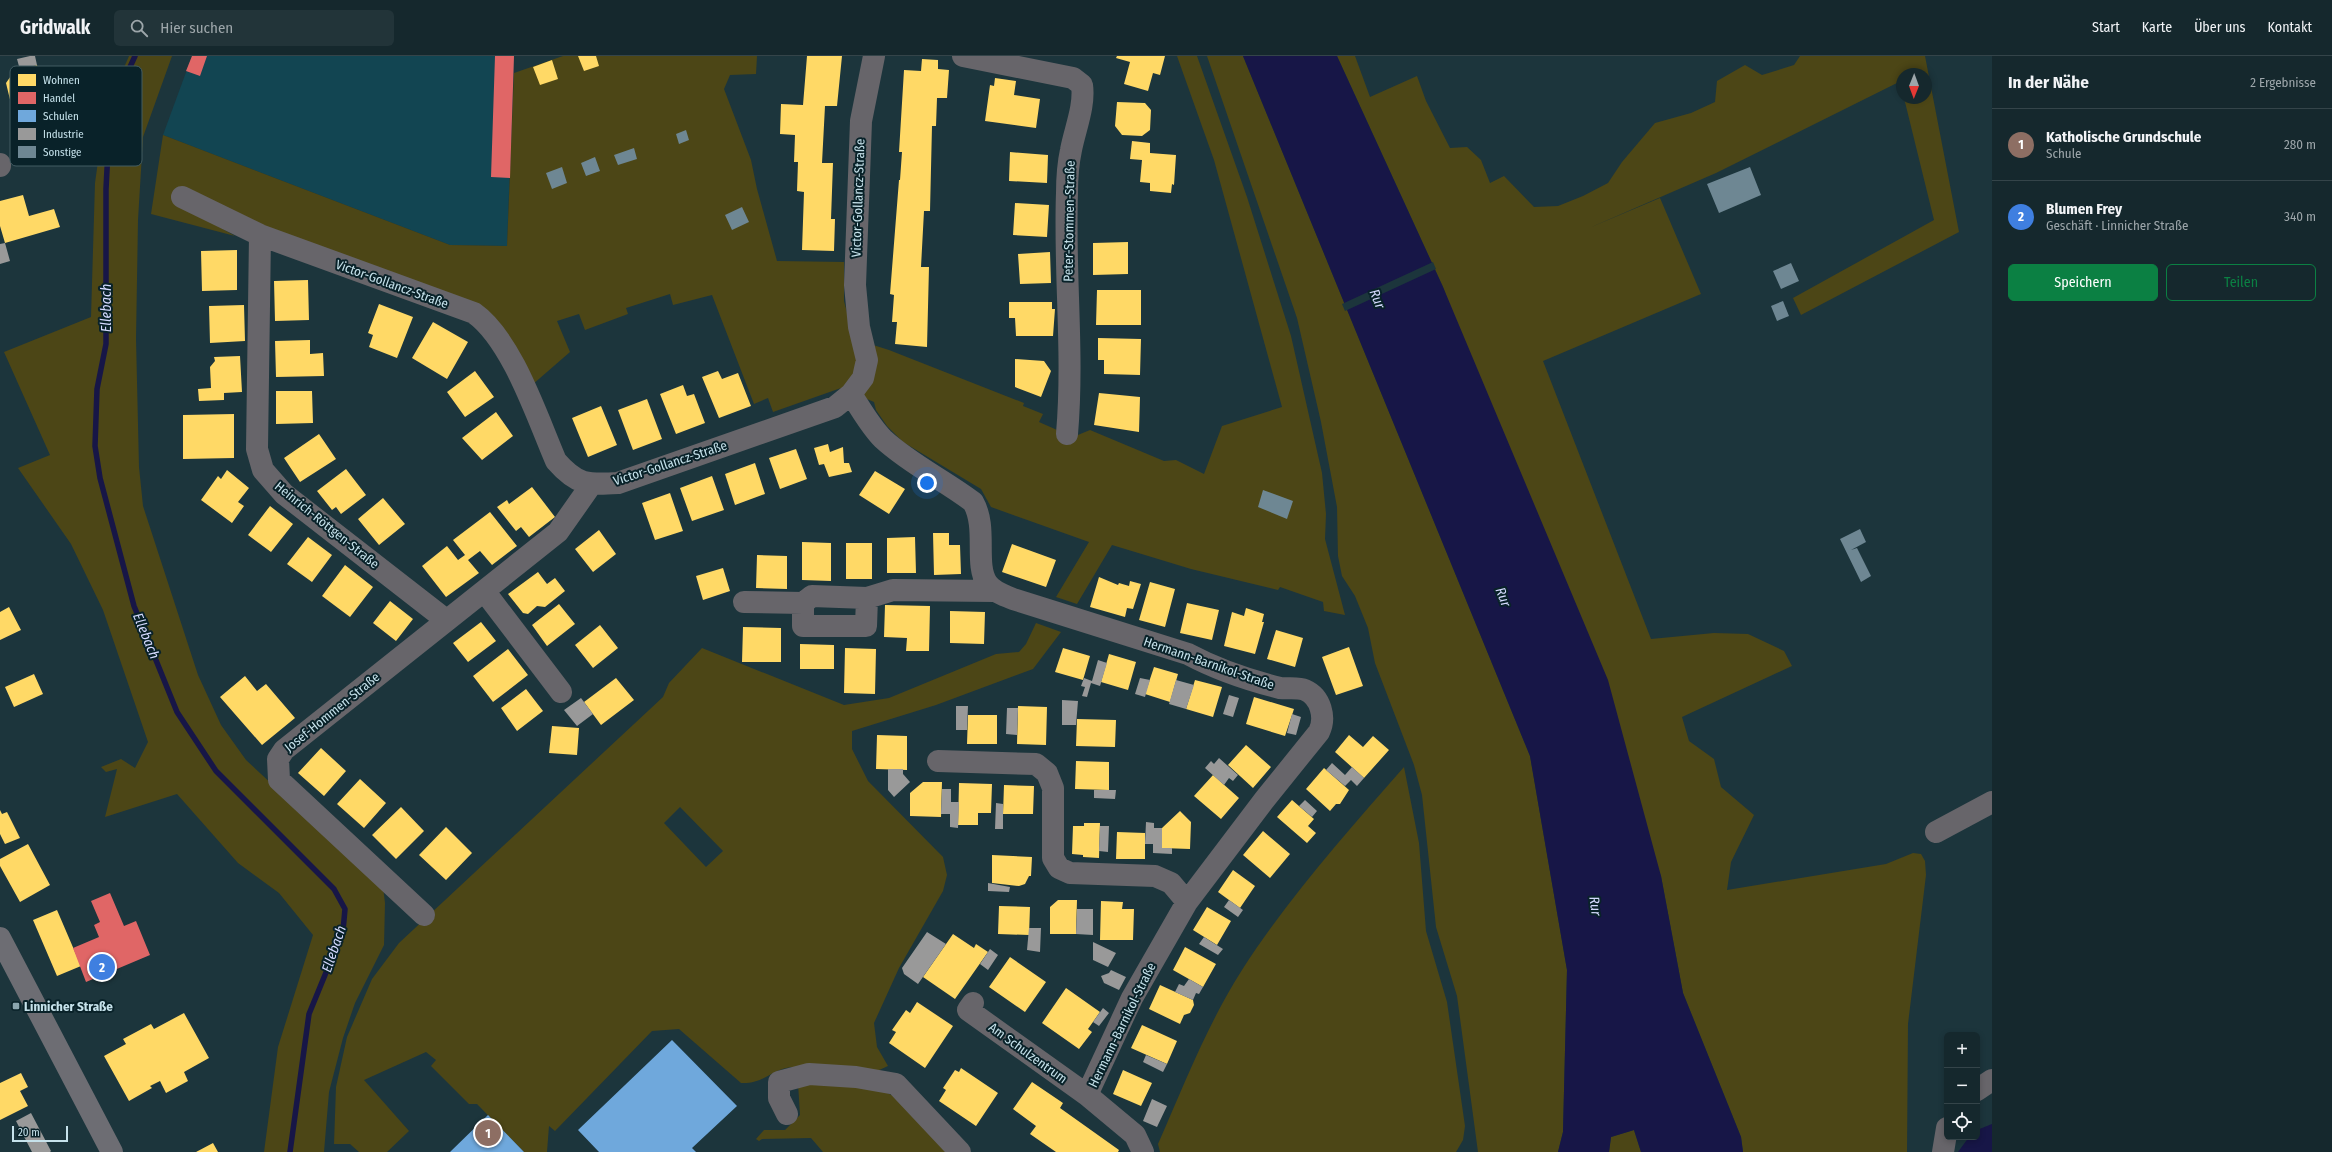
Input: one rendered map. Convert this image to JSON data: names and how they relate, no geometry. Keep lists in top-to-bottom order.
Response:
{
  "streets": {
    "street": [
      "Victor-Gollancz-Straße",
      "Peter-Stommen-Straße",
      "Heinrich-Röttgen-Straße",
      "Hermann-Barnikol-Straße",
      "Josef-Hommen-Straße",
      "Am Schulzentrum"
    ]
  },
  "crossings": [
    ["Victor-Gollancz-Straße", "Heinrich-Röttgen-Straße"],
    ["Victor-Gollancz-Straße", "Hermann-Barnikol-Straße"],
    ["Victor-Gollancz-Straße", "Josef-Hommen-Straße"],
    ["Heinrich-Röttgen-Straße", "Josef-Hommen-Straße"],
    ["Hermann-Barnikol-Straße", "Am Schulzentrum"]
  ],
  "water": ["Rur", "Ellebach"],
  "places": {
    "transit": ["Linnicher Straße"]
  },
  "legend": [
    "Wohnen",
    "Handel",
    "Schulen",
    "Industrie",
    "Sonstige"
  ],
  "scale_bar": "20 m",
  "north": "bottom",
  "page": {
    "header": "Gridwalk",
    "search": "Hier suchen",
    "nav": [
      "Start",
      "Karte",
      "Über uns",
      "Kontakt"
    ],
    "heading": ["In der Nähe", "2 Ergebnisse"],
    "list": [
      {
        "mark": "1",
        "name": "Katholische Grundschule",
        "note": "Schule",
        "value": "280 m"
      },
      {
        "mark": "2",
        "name": "Blumen Frey",
        "note": "Geschäft · Linnicher Straße",
        "value": "340 m"
      }
    ],
    "buttons": ["Speichern", "Teilen"],
    "pins": ["2", "1"],
    "map_buttons": ["+", "−"],
    "scale": "20 m"
  }
}
